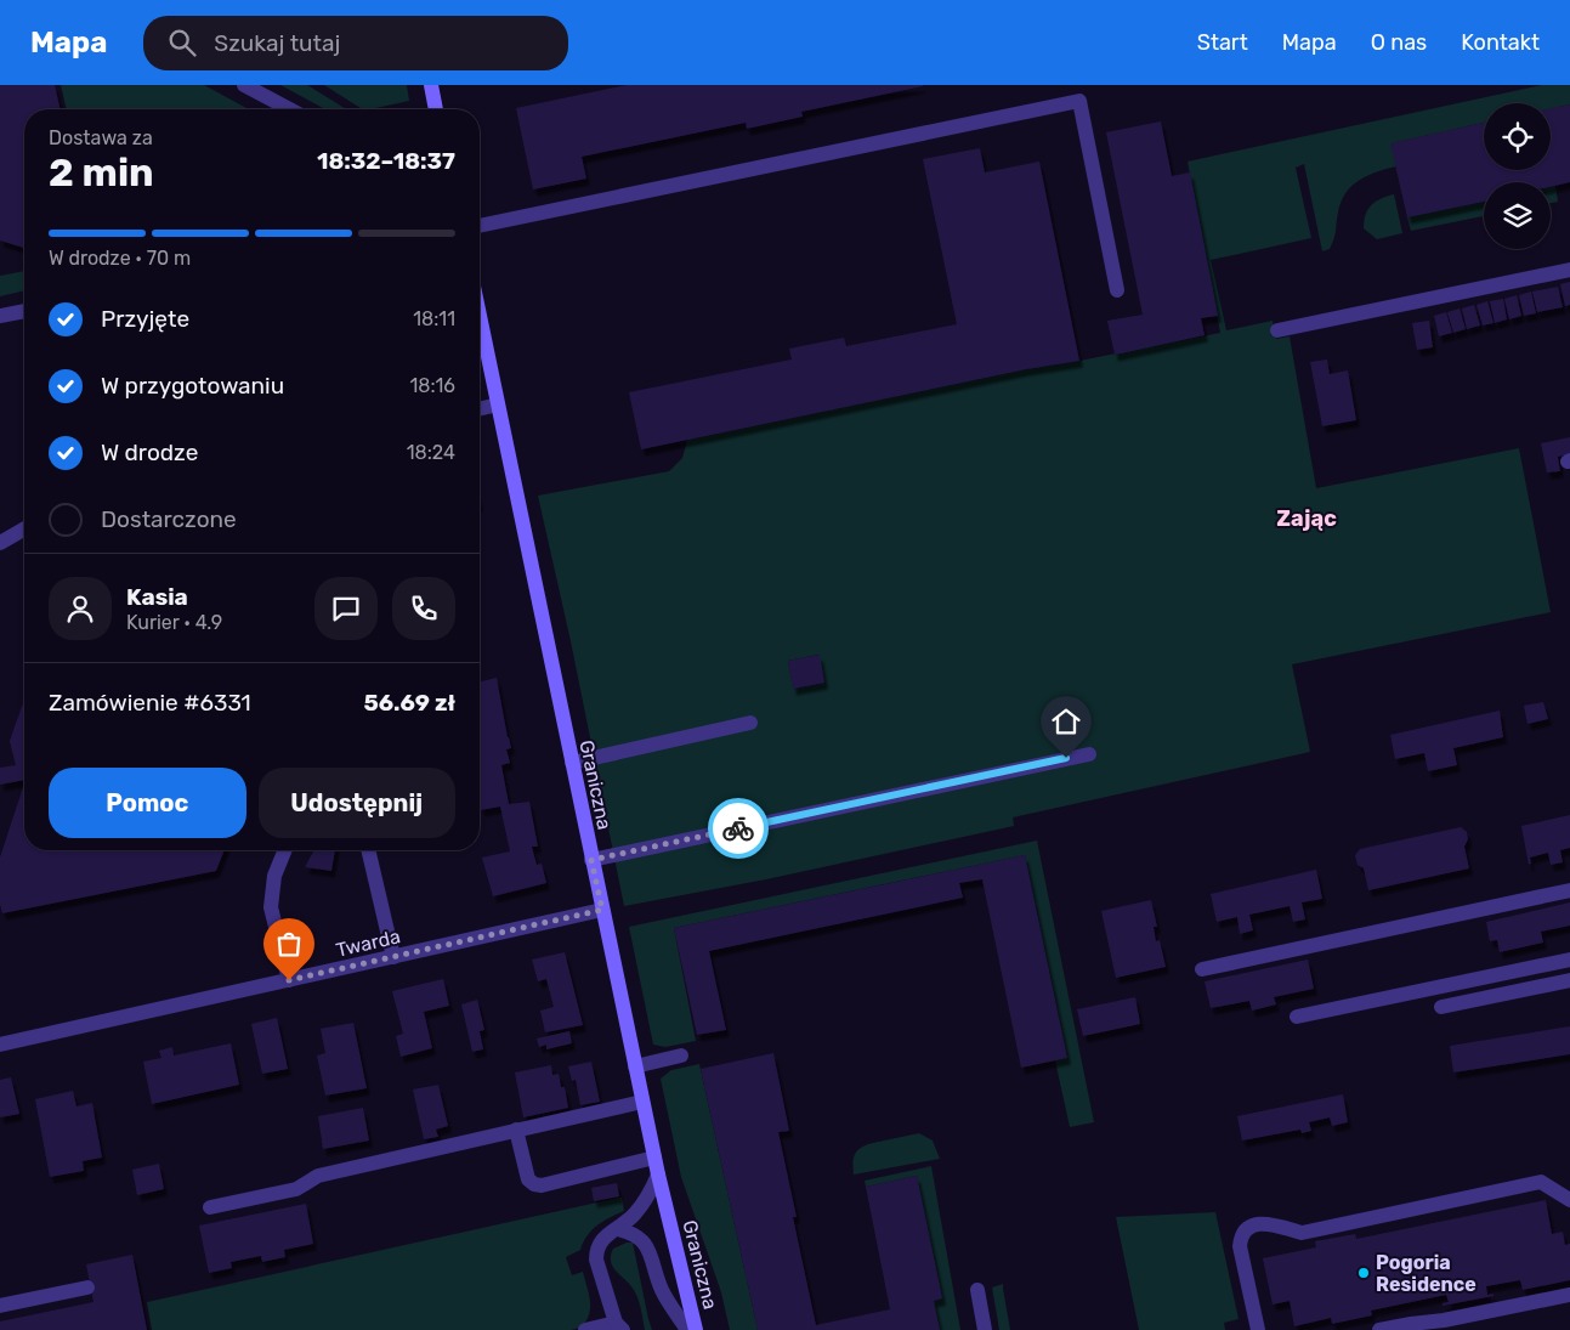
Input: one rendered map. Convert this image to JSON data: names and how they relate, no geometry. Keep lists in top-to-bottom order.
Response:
{
  "streets": {
    "street": ["Graniczna", "Twarda"]
  },
  "crossings": [
    ["Graniczna", "Twarda"]
  ],
  "districts": ["Zając"],
  "places": ["Pogoria Residence"],
  "page": {
    "header": "Mapa",
    "search": "Szukaj tutaj",
    "nav": [
      "Start",
      "Mapa",
      "O nas",
      "Kontakt"
    ],
    "heading": ["2 min", "Dostawa za", "18:32–18:37"],
    "panel": [
      "Kasia",
      "Kurier · 4.9",
      "Zamówienie #6331",
      "56.69 zł"
    ],
    "bar": "W drodze · 70 m",
    "list": [
      ["Przyjęte", "18:11"],
      ["W przygotowaniu", "18:16"],
      ["W drodze", "18:24"],
      "Dostarczone"
    ],
    "buttons": ["Pomoc", "Udostępnij"]
  }
}
